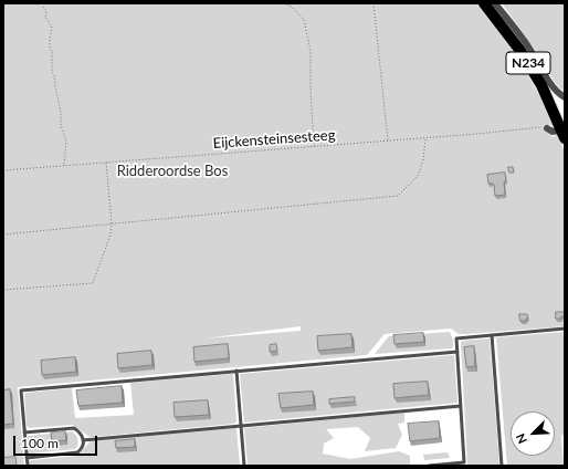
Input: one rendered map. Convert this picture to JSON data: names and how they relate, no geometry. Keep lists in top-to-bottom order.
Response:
{
  "streets": {
    "main road": ["N234"],
    "path": ["Eijckensteinsesteeg"]
  },
  "parks": ["Ridderoordse Bos"],
  "scale_bar": "100 m",
  "north": "bottom left"
}
